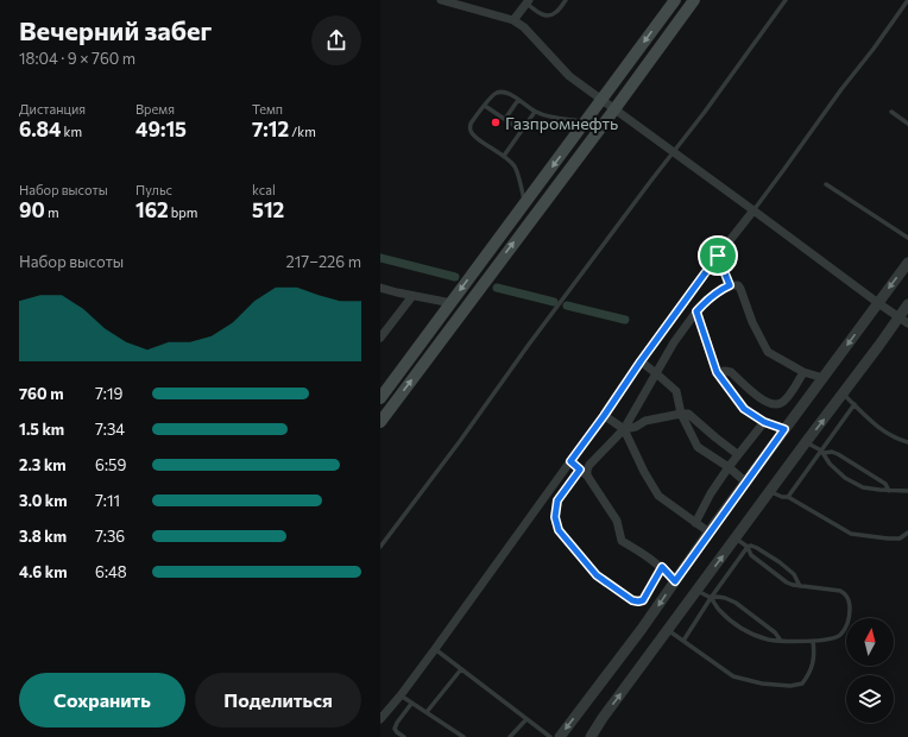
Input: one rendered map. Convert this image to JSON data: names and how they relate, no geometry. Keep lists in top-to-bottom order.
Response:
{
  "places": ["Газпромнефть"],
  "north": "top",
  "page": {
    "heading": ["Вечерний забег", "18:04 · 9 × 760 m"],
    "stats": [
      ["Дистанция", "6.84 km"],
      ["Время", "49:15"],
      ["Темп", "7:12 /km"],
      ["Набор высоты", "90 m"],
      ["Пульс", "162 bpm"],
      ["kcal", "512"]
    ],
    "chart": ["Набор высоты", "217–226 m"],
    "list": [
      {
        "name": "760 m",
        "note": "7:19"
      },
      {
        "name": "1.5 km",
        "note": "7:34"
      },
      {
        "name": "2.3 km",
        "note": "6:59"
      },
      {
        "name": "3.0 km",
        "note": "7:11"
      },
      {
        "name": "3.8 km",
        "note": "7:36"
      },
      {
        "name": "4.6 km",
        "note": "6:48"
      }
    ],
    "buttons": ["Сохранить", "Поделиться"]
  }
}
